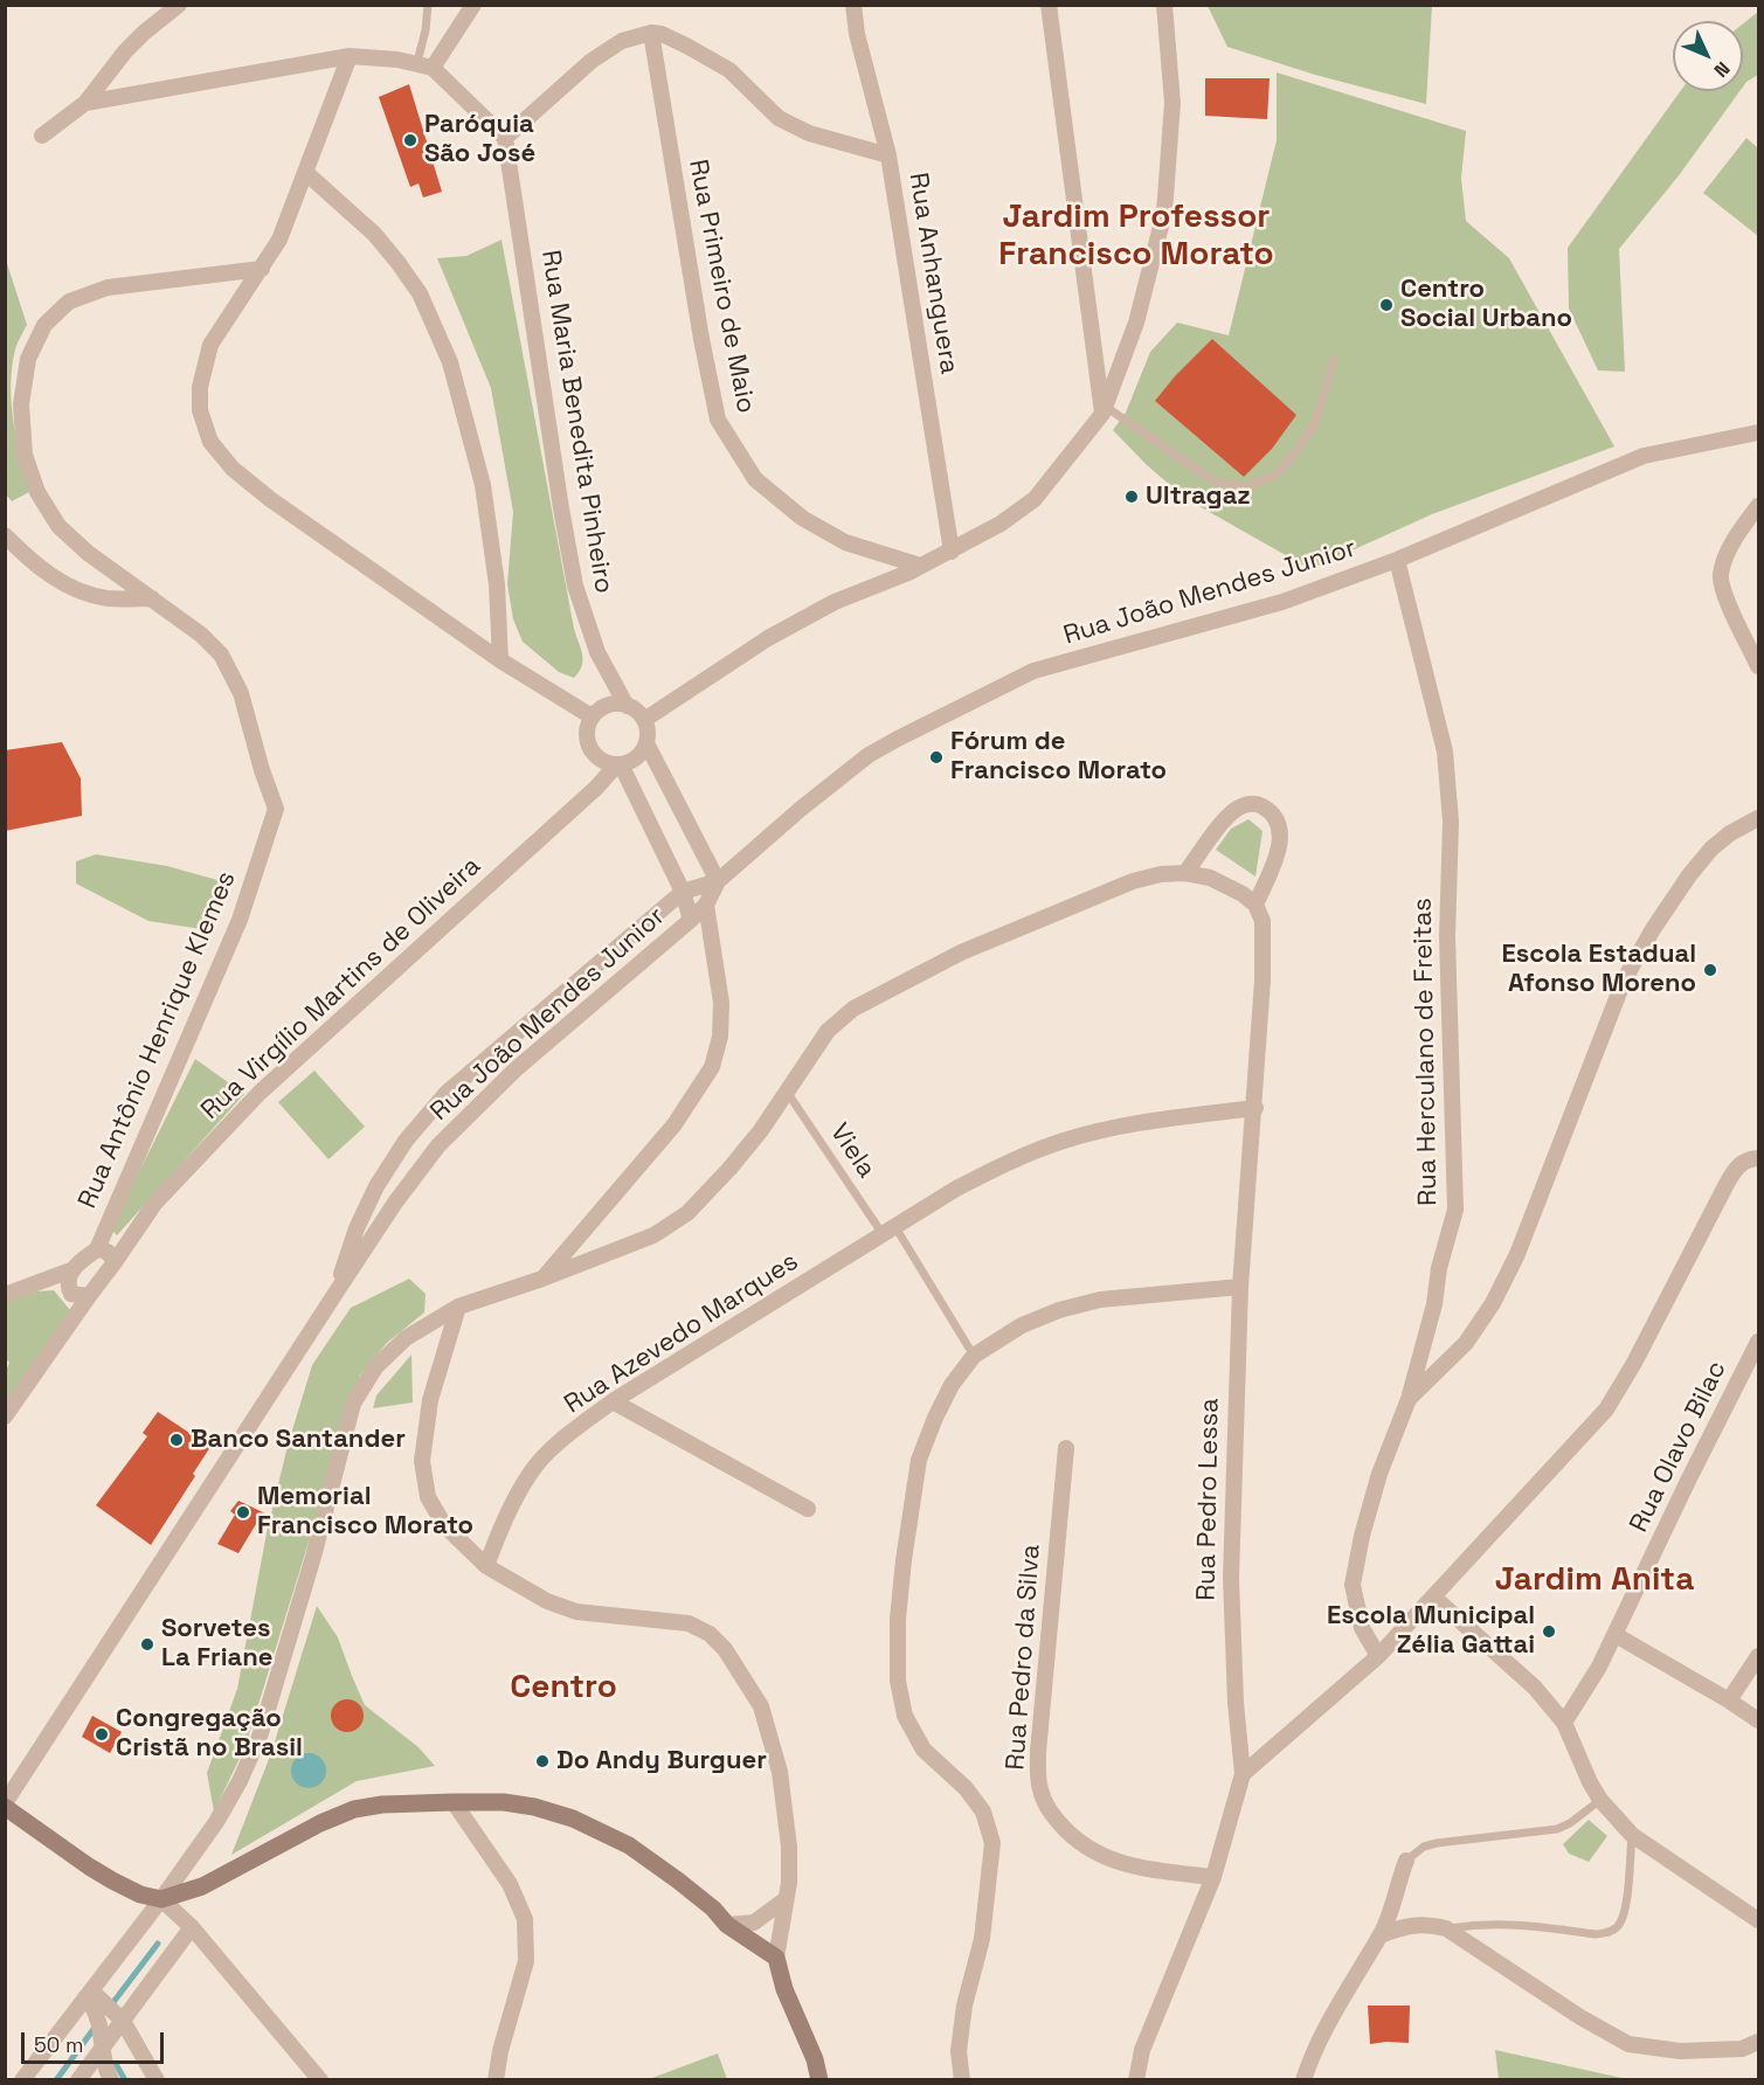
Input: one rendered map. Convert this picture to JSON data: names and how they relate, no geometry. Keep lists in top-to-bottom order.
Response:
{
  "streets": {
    "street": [
      "Rua Anhanguera",
      "Rua Primeiro de Maio",
      "Rua Maria Benedita Pinheiro",
      "Rua João Mendes Junior",
      "Rua Virgílio Martins de Oliveira",
      "Rua Antônio Henrique Klemes",
      "Rua Herculano de Freitas",
      "Rua Azevedo Marques",
      "Rua Olavo Bilac",
      "Rua Pedro Lessa",
      "Rua Pedro da Silva"
    ],
    "lane": ["Viela"]
  },
  "crossings": [
    ["Rua Maria Benedita Pinheiro", "Rua Virgílio Martins de Oliveira"],
    ["Rua João Mendes Junior", "Rua Herculano de Freitas"],
    ["Viela", "Rua Azevedo Marques"],
    ["Rua Azevedo Marques", "Rua Pedro Lessa"],
    ["Rua Pedro Lessa", "Rua Pedro da Silva"]
  ],
  "districts": ["Jardim Professor Francisco Morato", "Jardim Anita", "Centro"],
  "places": [
    "Paróquia São José",
    "Centro Social Urbano",
    "Ultragaz",
    "Fórum de Francisco Morato",
    "Escola Estadual Afonso Moreno",
    "Banco Santander",
    "Memorial Francisco Morato",
    "Escola Municipal Zélia Gattai",
    "Sorvetes La Friane",
    "Congregação Cristã no Brasil",
    "Do Andy Burguer"
  ],
  "scale_bar": "50 m",
  "north": "bottom right"
}
